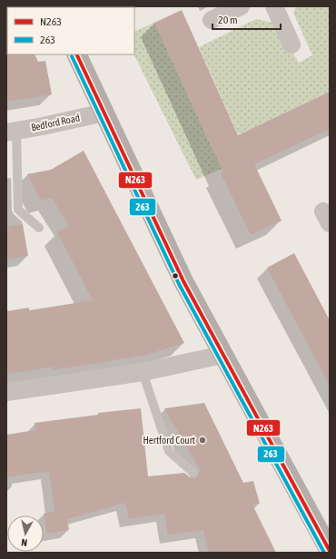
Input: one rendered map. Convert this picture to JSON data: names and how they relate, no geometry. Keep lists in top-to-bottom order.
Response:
{
  "streets": {
    "street": ["Bedford Road"]
  },
  "places": ["Hertford Court"],
  "lines": ["transit line N263", "transit line 263"],
  "legend": ["N263", "263"],
  "scale_bar": "20 m",
  "north": "bottom"
}
